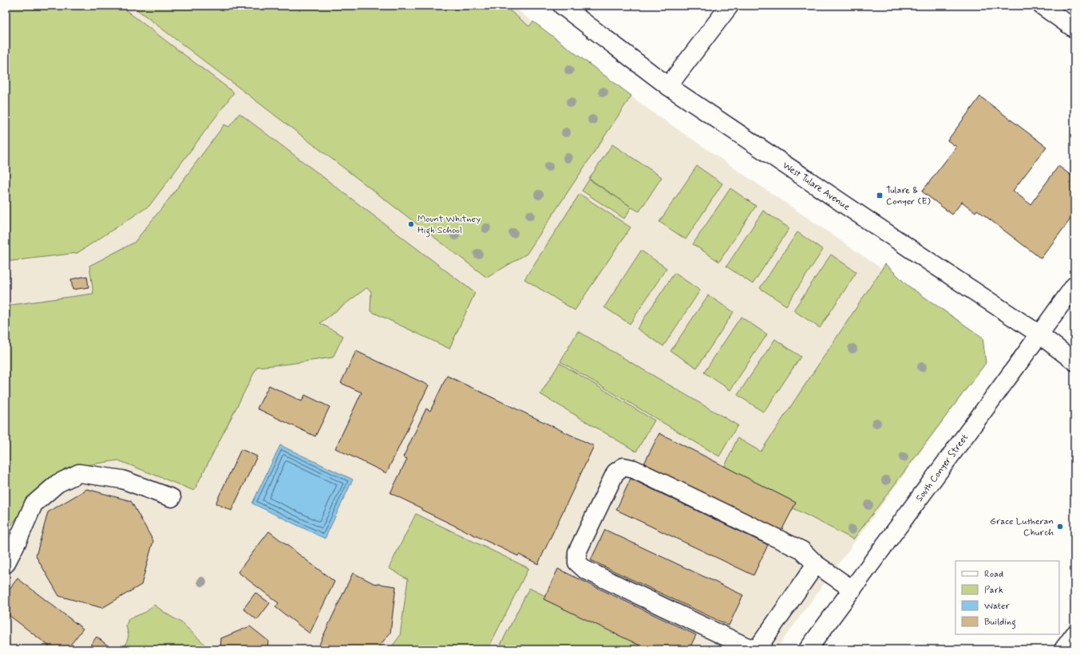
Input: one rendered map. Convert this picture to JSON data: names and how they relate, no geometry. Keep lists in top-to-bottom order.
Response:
{
  "streets": {
    "street": ["West Tulare Avenue", "South Conyer Street"]
  },
  "crossings": [
    ["West Tulare Avenue", "South Conyer Street"]
  ],
  "places": {
    "transit": ["Tulare & Conyer (E)"],
    "other": ["Mount Whitney High School", "Grace Lutheran Church"]
  },
  "legend": [
    "Road",
    "Park",
    "Water",
    "Building"
  ]
}
